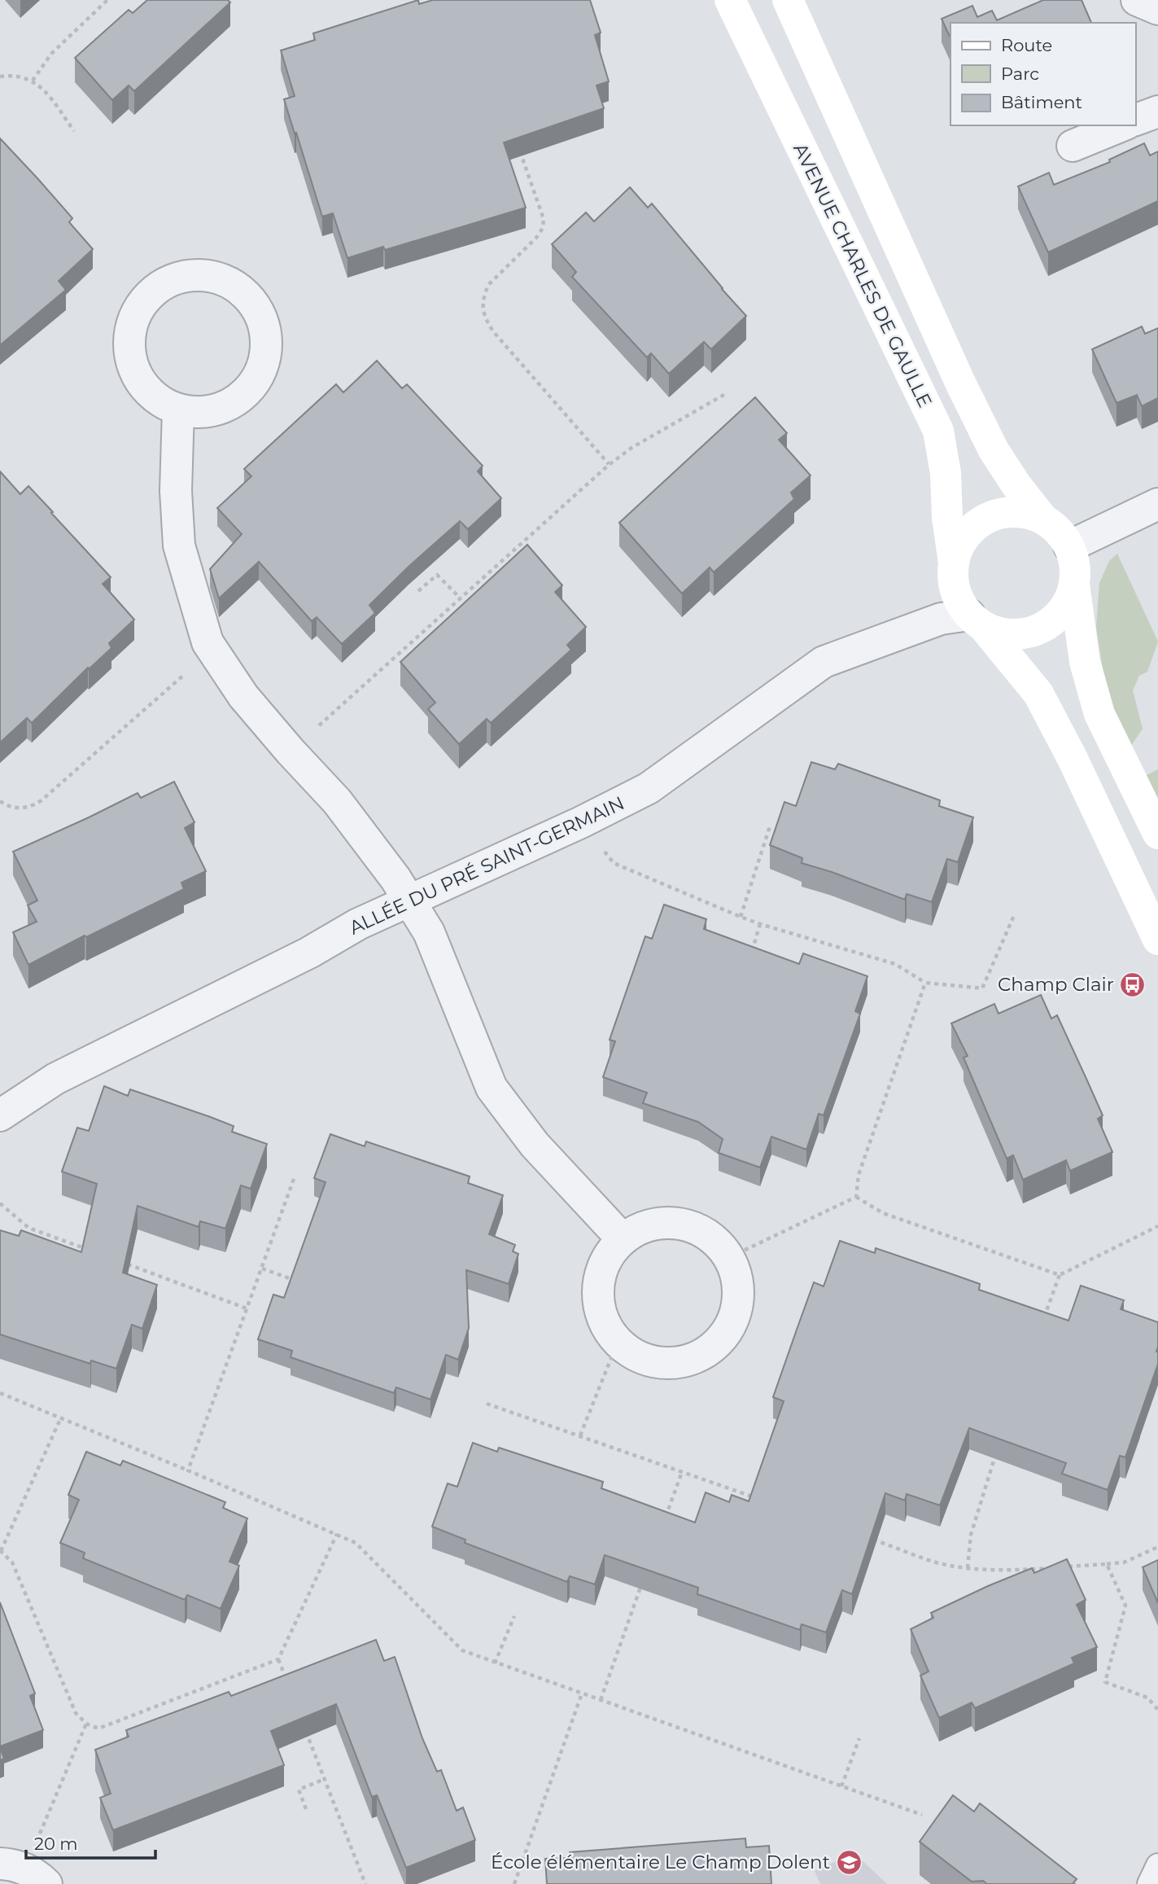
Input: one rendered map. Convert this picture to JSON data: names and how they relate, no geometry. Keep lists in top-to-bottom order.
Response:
{
  "streets": {
    "main road": ["AVENUE CHARLES DE GAULLE"],
    "street": ["ALLÉE DU PRÉ SAINT-GERMAIN"]
  },
  "crossings": [
    ["AVENUE CHARLES DE GAULLE", "ALLÉE DU PRÉ SAINT-GERMAIN"]
  ],
  "places": {
    "bus stop": ["Champ Clair"],
    "school or university": ["École élémentaire Le Champ Dolent"]
  },
  "legend": ["Route", "Parc", "Bâtiment"],
  "scale_bar": "20 m"
}
